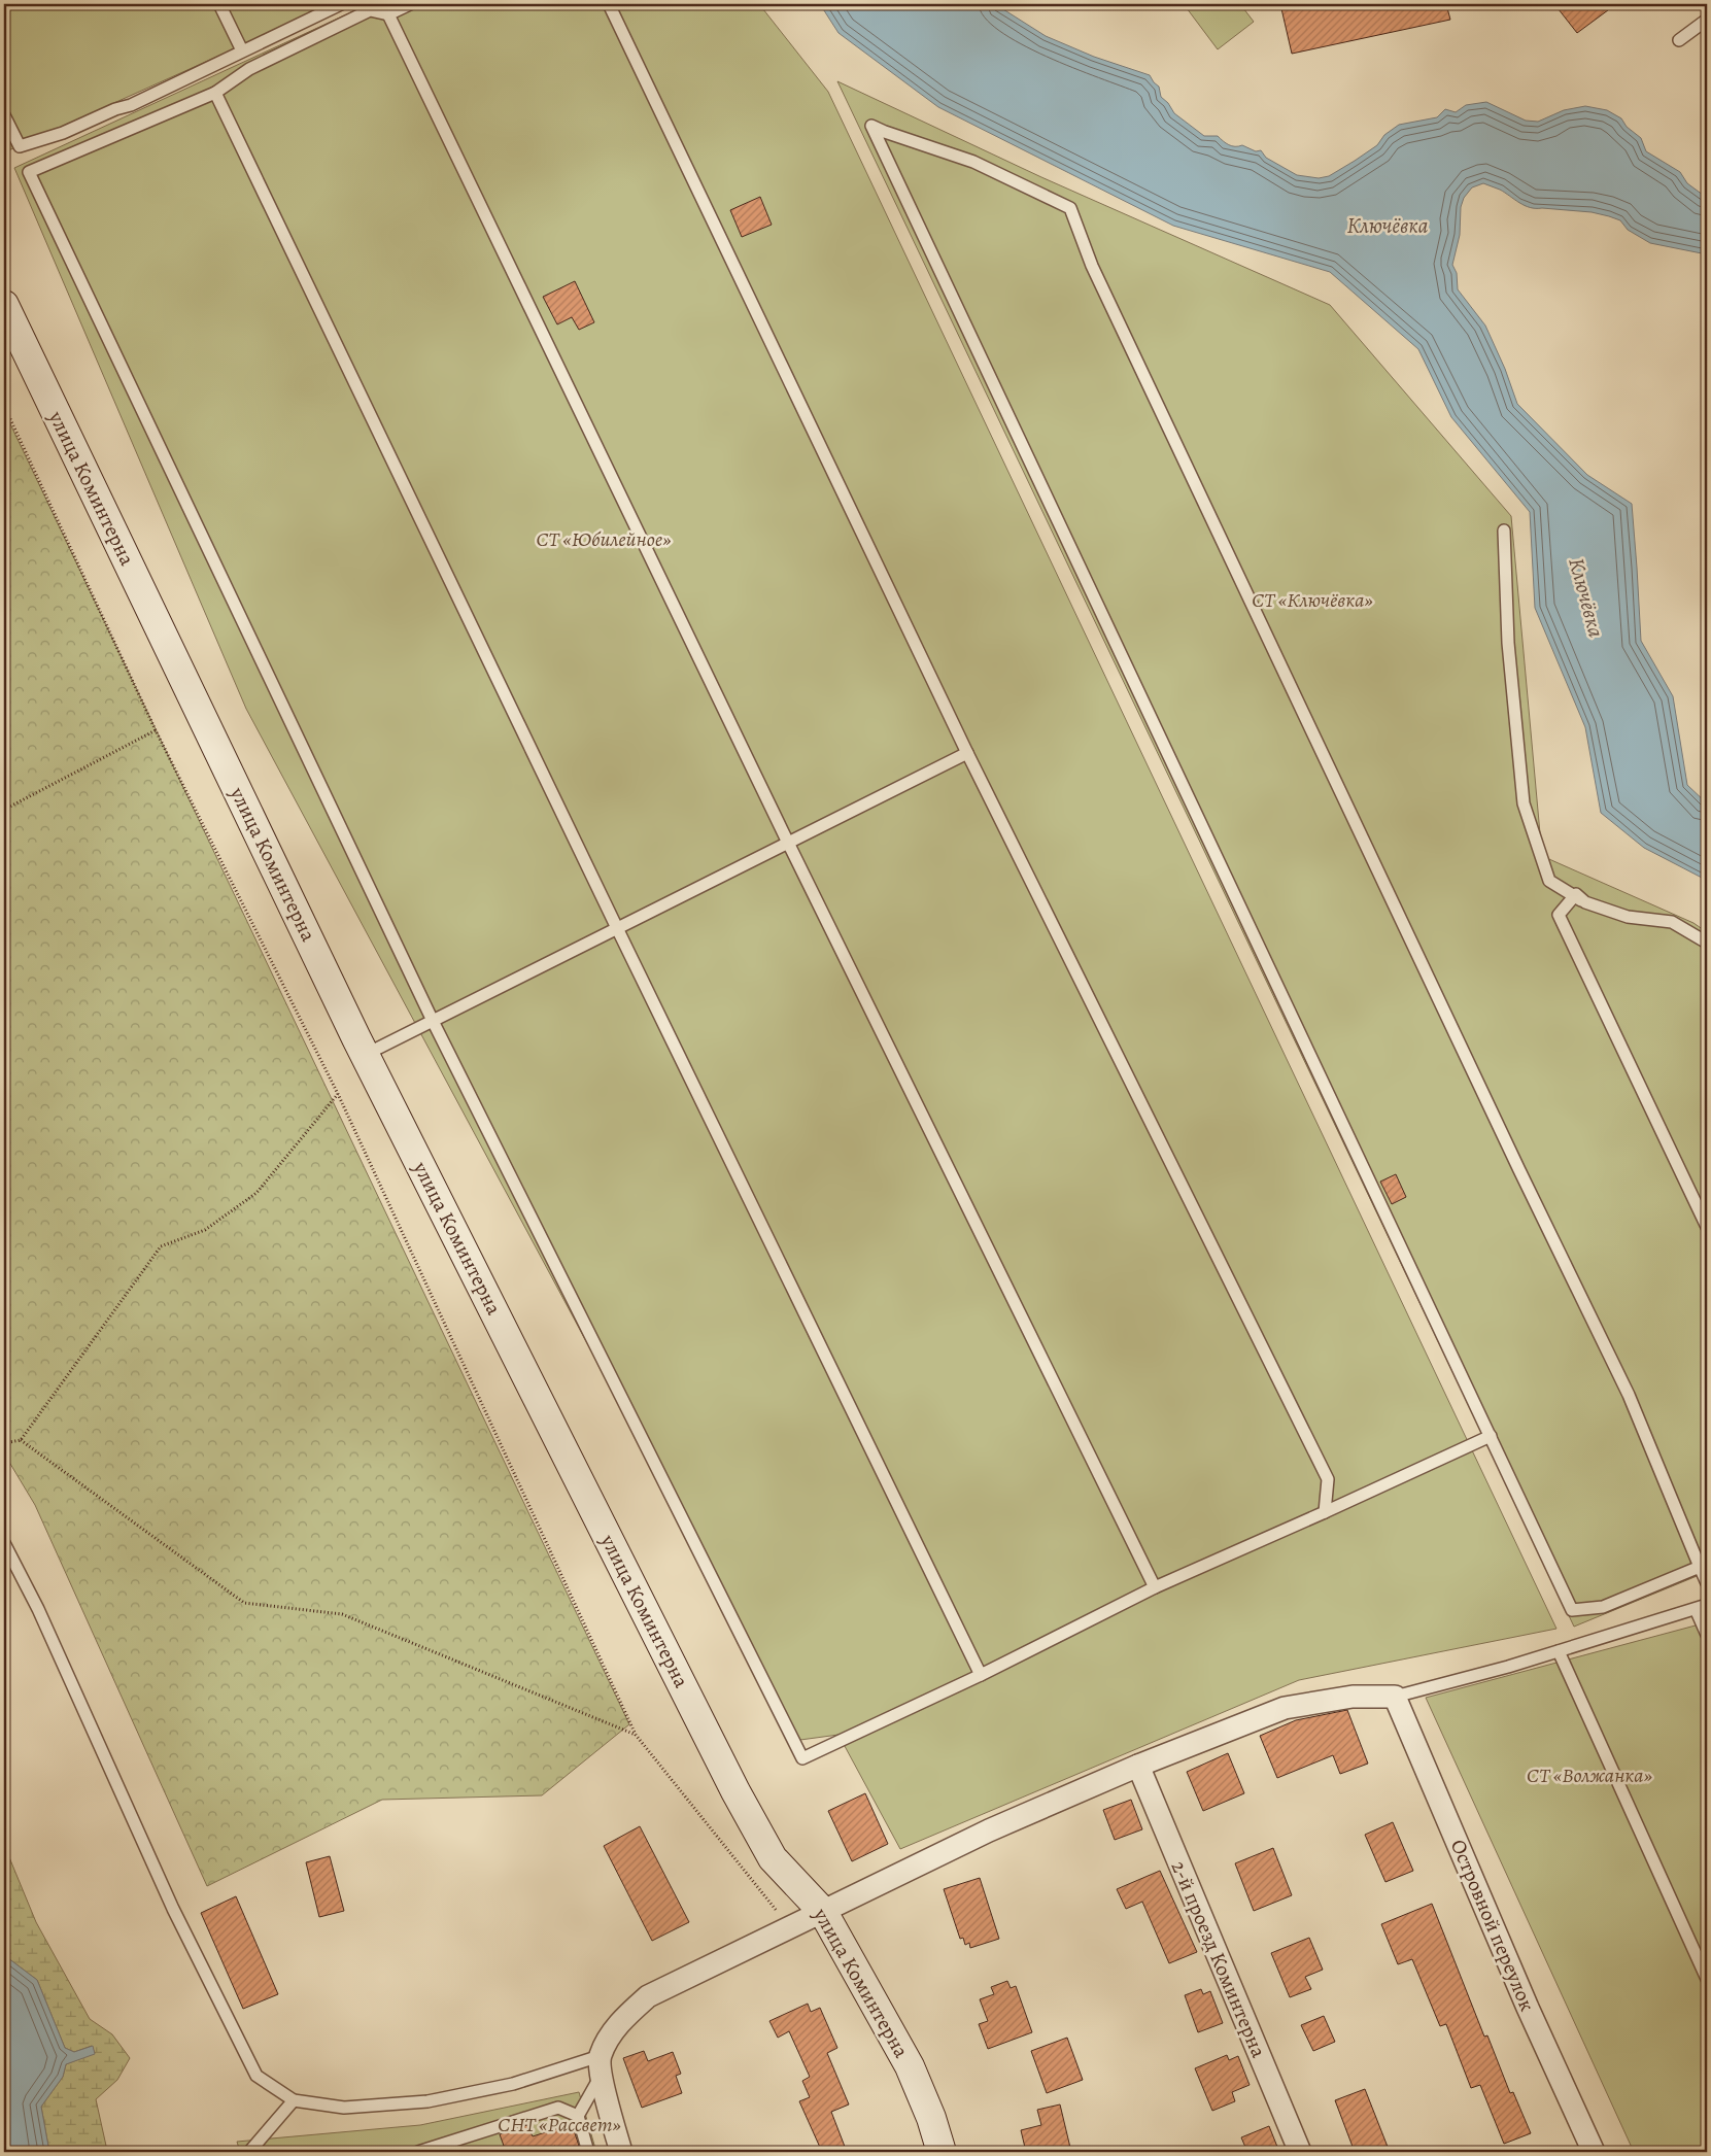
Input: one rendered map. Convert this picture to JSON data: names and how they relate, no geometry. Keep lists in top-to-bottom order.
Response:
{
  "streets": {
    "street": ["улица Коминтерна", "Островной переулок", "2-й проезд Коминтерна"]
  },
  "water": ["Ключёвка"],
  "parks": [
    "СТ «Юбилейное»",
    "СТ «Ключёвка»",
    "СТ «Волжанка»",
    "СНТ «Рассвет»"
  ]
}
